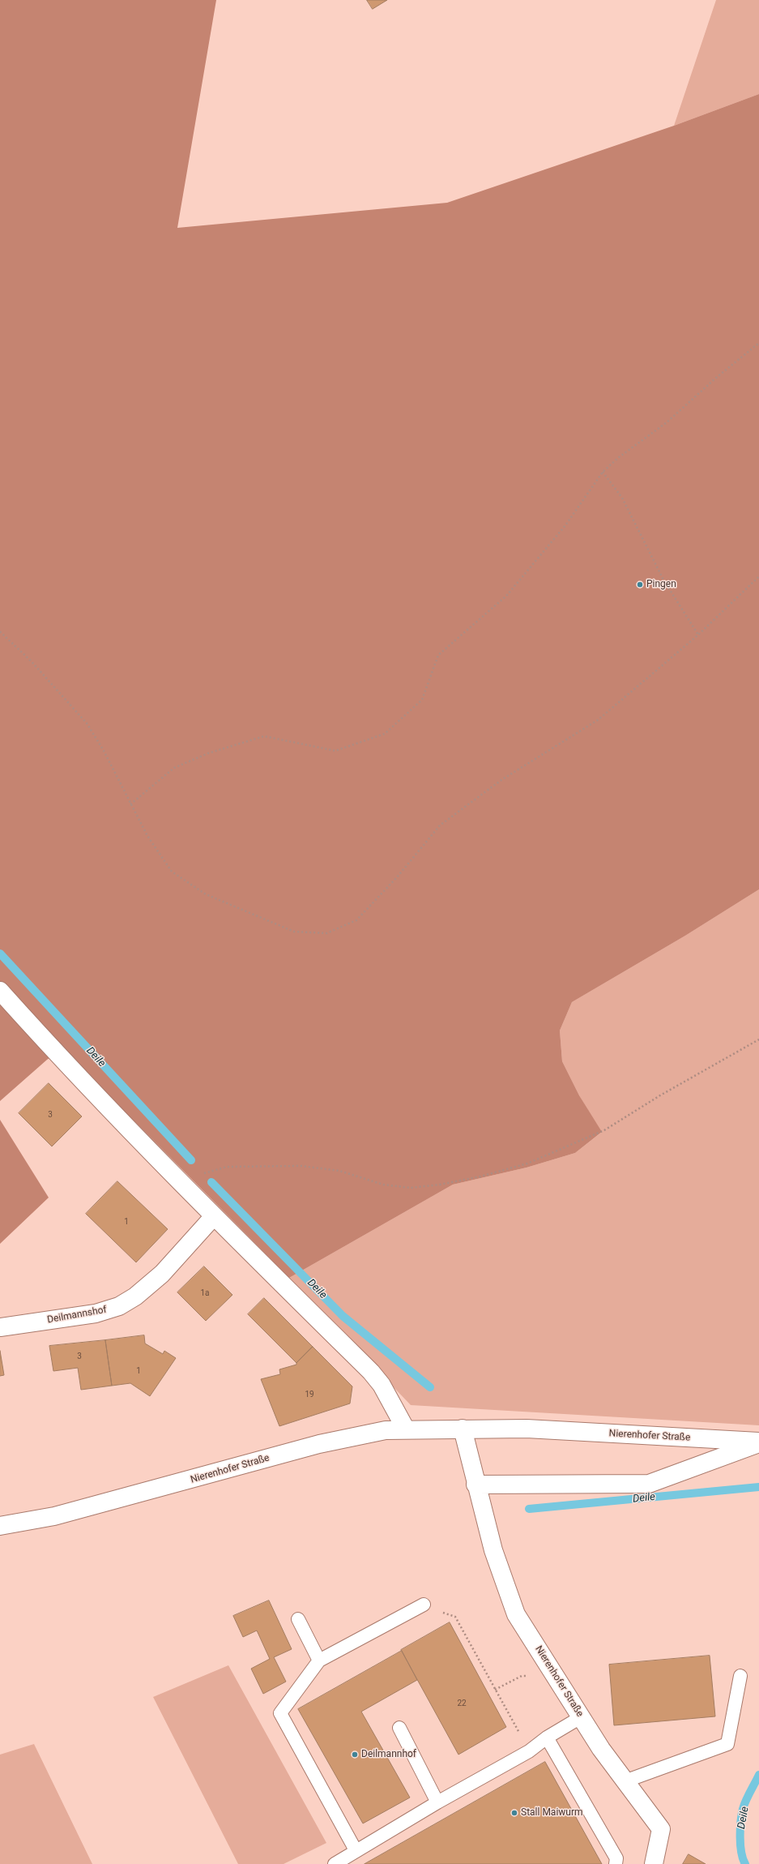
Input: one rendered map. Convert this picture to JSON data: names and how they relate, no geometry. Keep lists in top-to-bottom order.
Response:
{
  "streets": {
    "street": ["Deilmannshof", "Nierenhofer Straße"]
  },
  "water": ["Deile"],
  "places": ["Pingen", "Deilmannhof", "Stall Maiwurm"],
  "house_numbers": [
    "3",
    "1",
    "1a",
    "3",
    "1",
    "19",
    "22"
  ]
}
